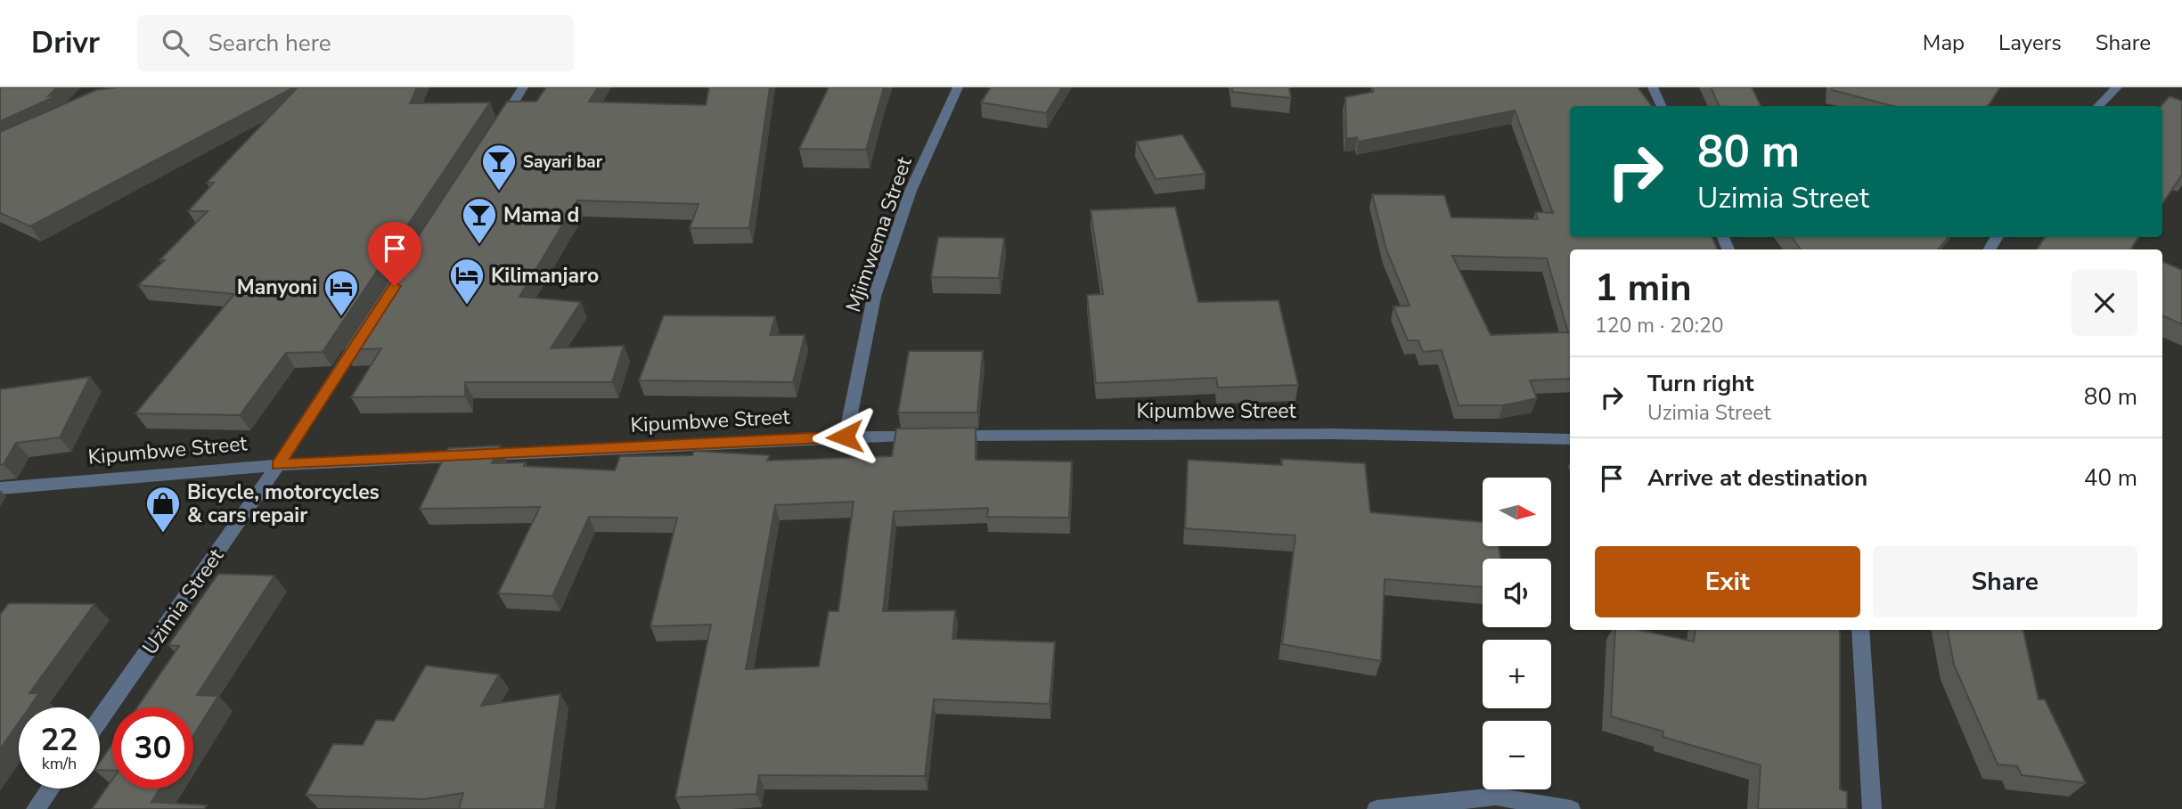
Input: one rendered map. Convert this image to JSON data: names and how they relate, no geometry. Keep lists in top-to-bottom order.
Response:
{
  "streets": {
    "street": ["Mjimwema Street", "Kipumbwe Street", "Uzimia Street"]
  },
  "crossings": [
    ["Mjimwema Street", "Kipumbwe Street"],
    ["Kipumbwe Street", "Uzimia Street"]
  ],
  "places": {
    "bar": ["Sayari bar", "Mama d"],
    "hotel": ["Kilimanjaro", "Manyoni"],
    "shop": ["Bicycle, motorcycles & cars repair"]
  },
  "north": "right",
  "page": {
    "header": "Drivr",
    "search": "Search here",
    "nav": ["Map", "Layers", "Share"],
    "turn": ["80 m", "Uzimia Street"],
    "heading": ["1 min", "120 m · 20:20"],
    "list": [
      {
        "name": "Turn right",
        "note": "Uzimia Street",
        "value": "80 m"
      },
      {
        "name": "Arrive at destination",
        "value": "40 m"
      }
    ],
    "map_buttons": ["+", "−"],
    "buttons": ["Exit", "Share"],
    "speed": "22 km/h",
    "limit": "30"
  }
}
